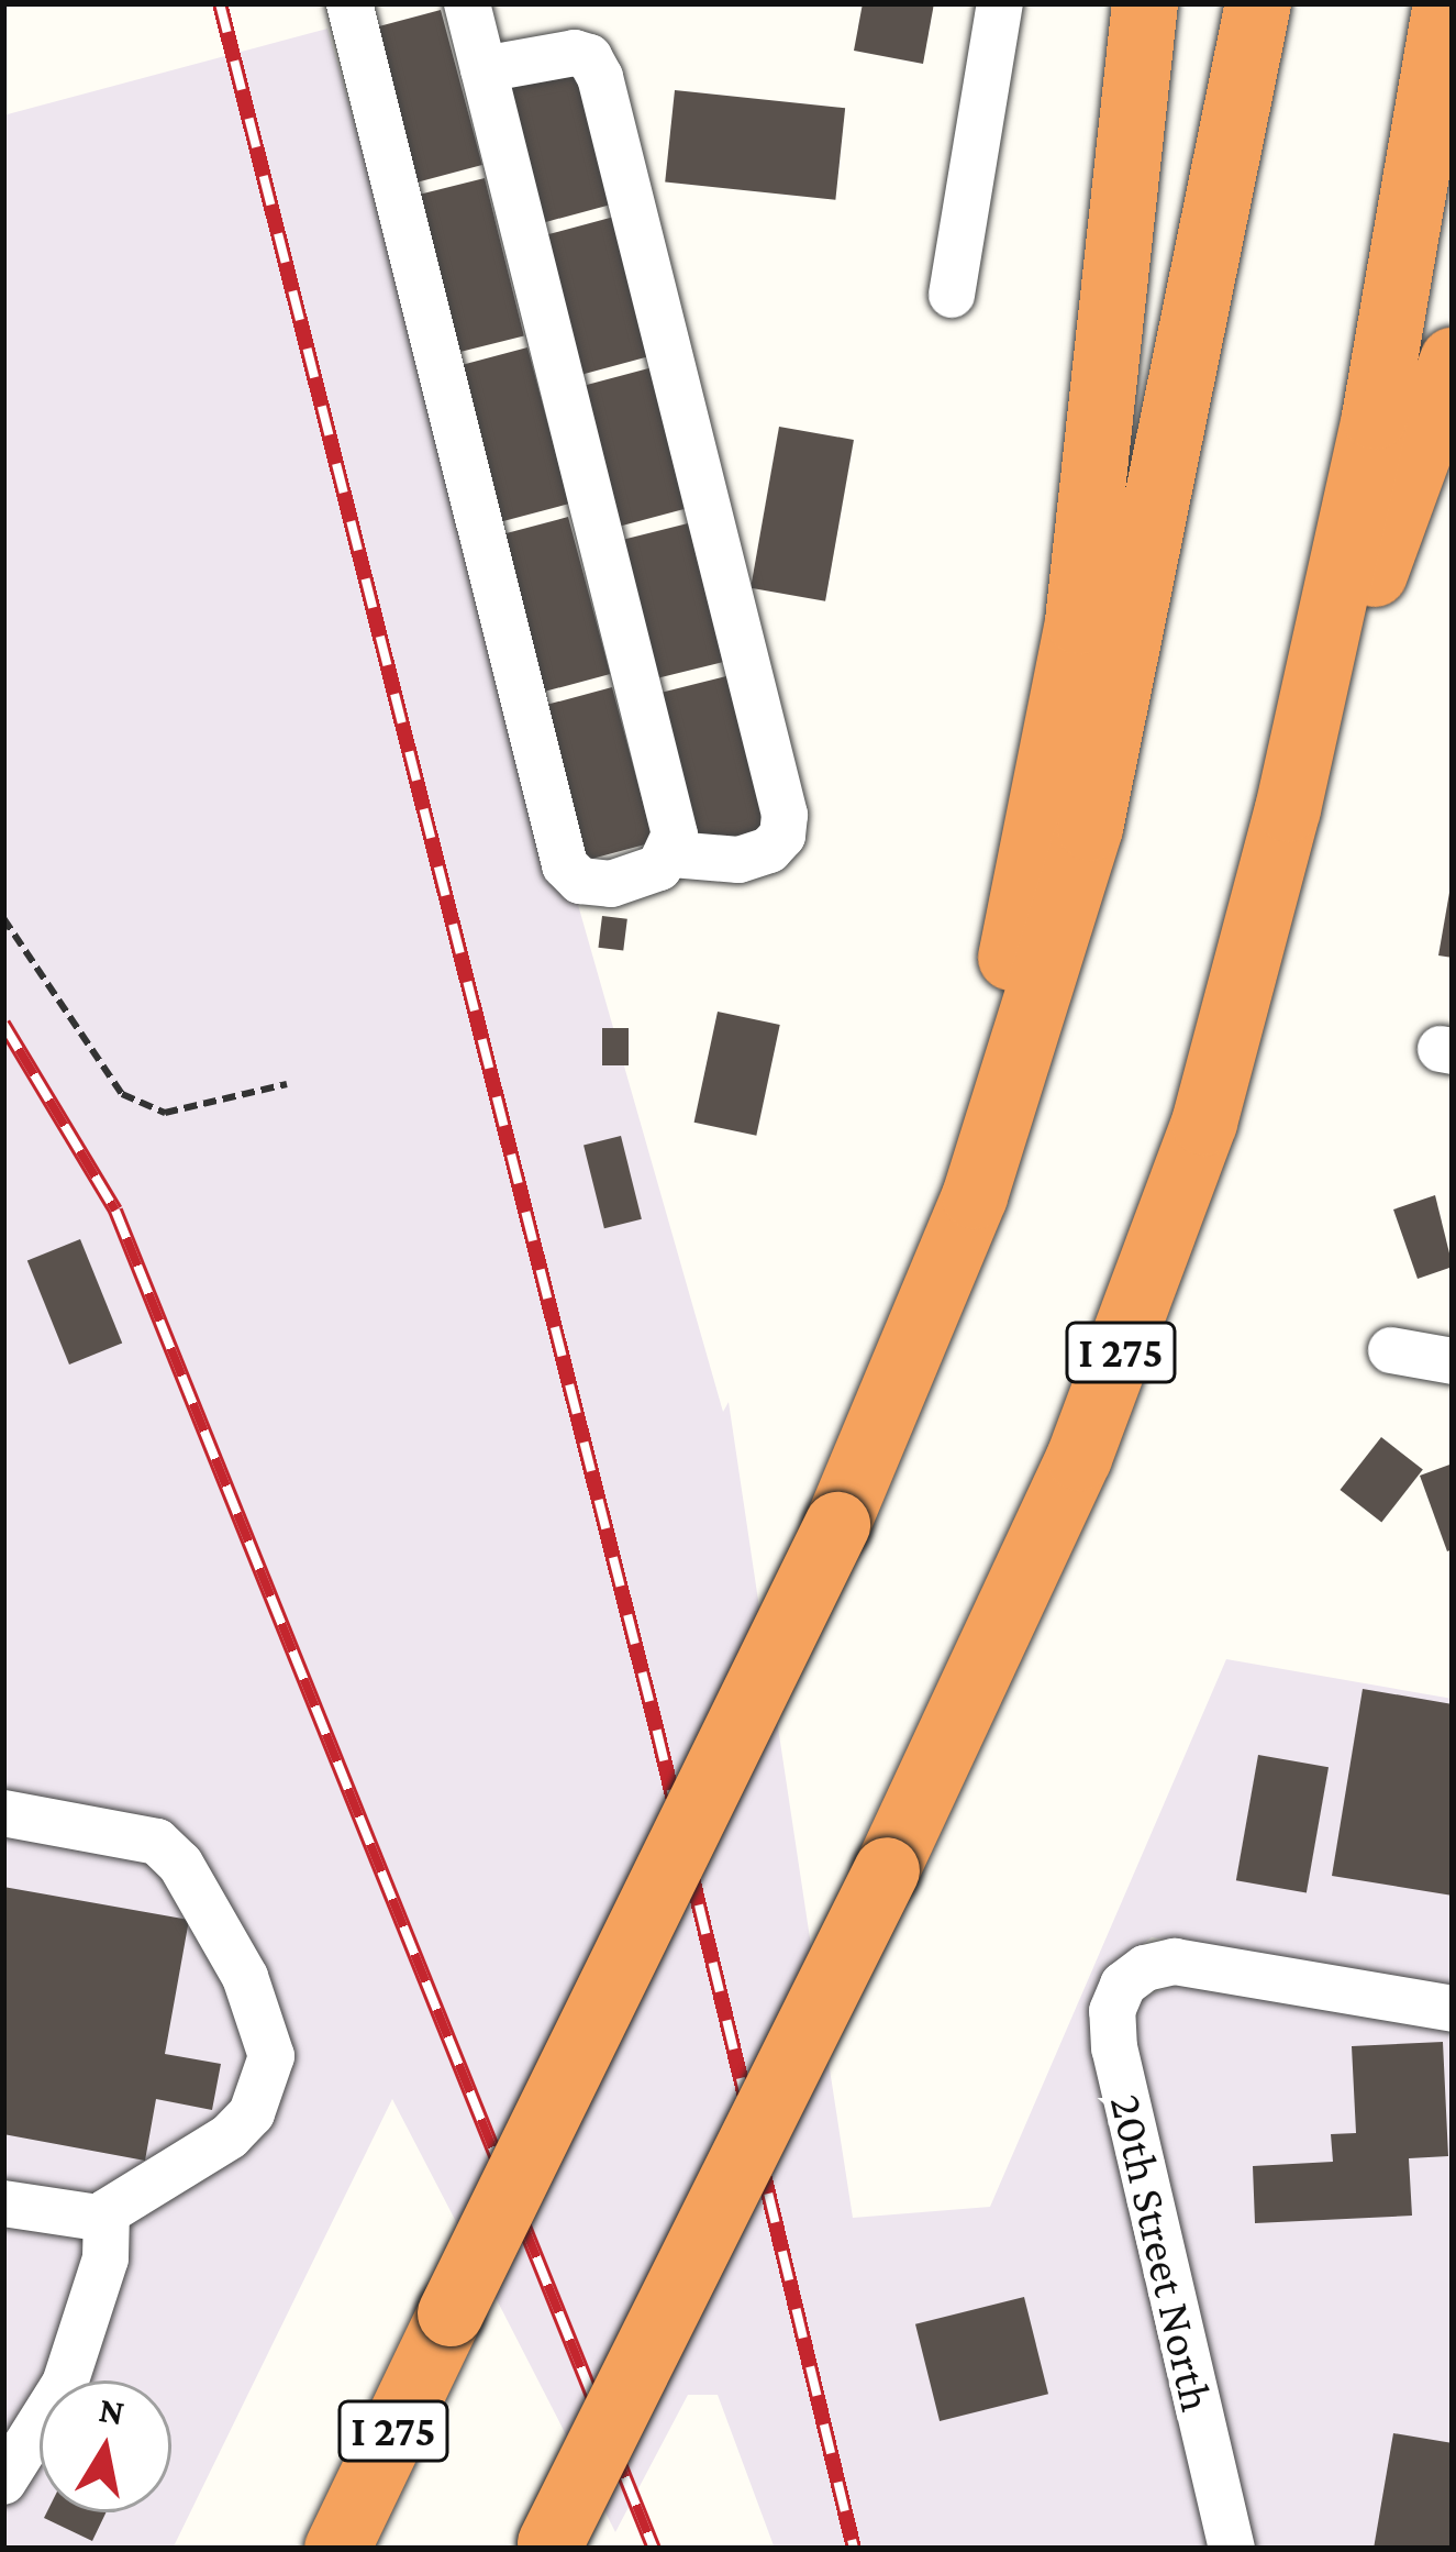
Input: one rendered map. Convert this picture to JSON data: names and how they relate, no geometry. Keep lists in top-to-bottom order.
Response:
{
  "streets": {
    "highway": ["I 275"],
    "street": ["20th Street North"]
  },
  "north": "top"
}
